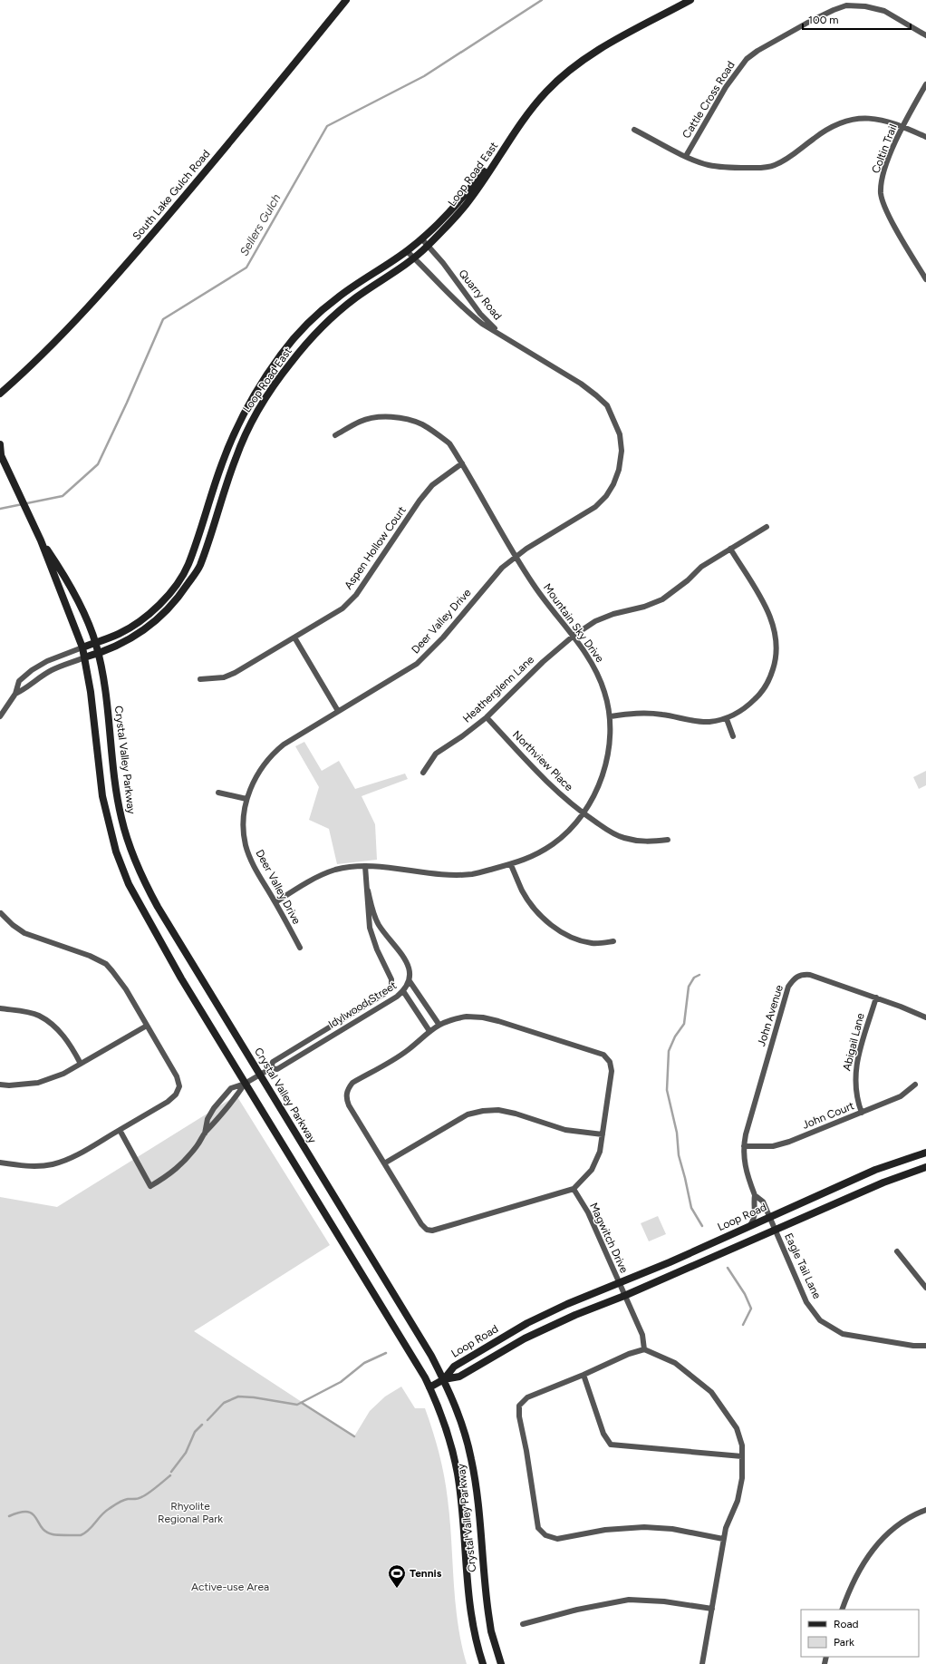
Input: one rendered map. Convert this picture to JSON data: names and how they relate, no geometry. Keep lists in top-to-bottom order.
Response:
{
  "streets": {
    "main road": [
      "Loop Road East",
      "South Lake Gulch Road",
      "Crystal Valley Parkway",
      "Loop Road"
    ],
    "street": [
      "Cattle Cross Road",
      "Coltin Trail",
      "Quarry Road",
      "Aspen Hollow Court",
      "Deer Valley Drive",
      "Mountain Sky Drive",
      "Heatherglenn Lane",
      "Northview Place",
      "Idylwood Street",
      "John Avenue",
      "Abigail Lane",
      "John Court",
      "Magwitch Drive",
      "Eagle Tail Lane"
    ]
  },
  "crossings": [
    ["Loop Road East", "Quarry Road"],
    ["Loop Road East", "Crystal Valley Parkway"],
    ["Quarry Road", "Deer Valley Drive"],
    ["Aspen Hollow Court", "Mountain Sky Drive"],
    ["Deer Valley Drive", "Mountain Sky Drive"],
    ["Mountain Sky Drive", "Heatherglenn Lane"],
    ["Mountain Sky Drive", "Northview Place"],
    ["Mountain Sky Drive", "Idylwood Street"],
    ["Heatherglenn Lane", "Northview Place"],
    ["Crystal Valley Parkway", "Idylwood Street"],
    ["Crystal Valley Parkway", "Loop Road"],
    ["John Avenue", "Abigail Lane"],
    ["John Avenue", "John Court"],
    ["John Avenue", "Loop Road"],
    ["John Avenue", "Eagle Tail Lane"],
    ["Abigail Lane", "John Court"],
    ["Loop Road", "Magwitch Drive"],
    ["Loop Road", "Eagle Tail Lane"]
  ],
  "water": ["Sellers Gulch"],
  "parks": ["Rhyolite Regional Park", "Active-use Area"],
  "places": {
    "sports": ["Tennis"]
  },
  "legend": ["Road", "Park"],
  "scale_bar": "100 m"
}
